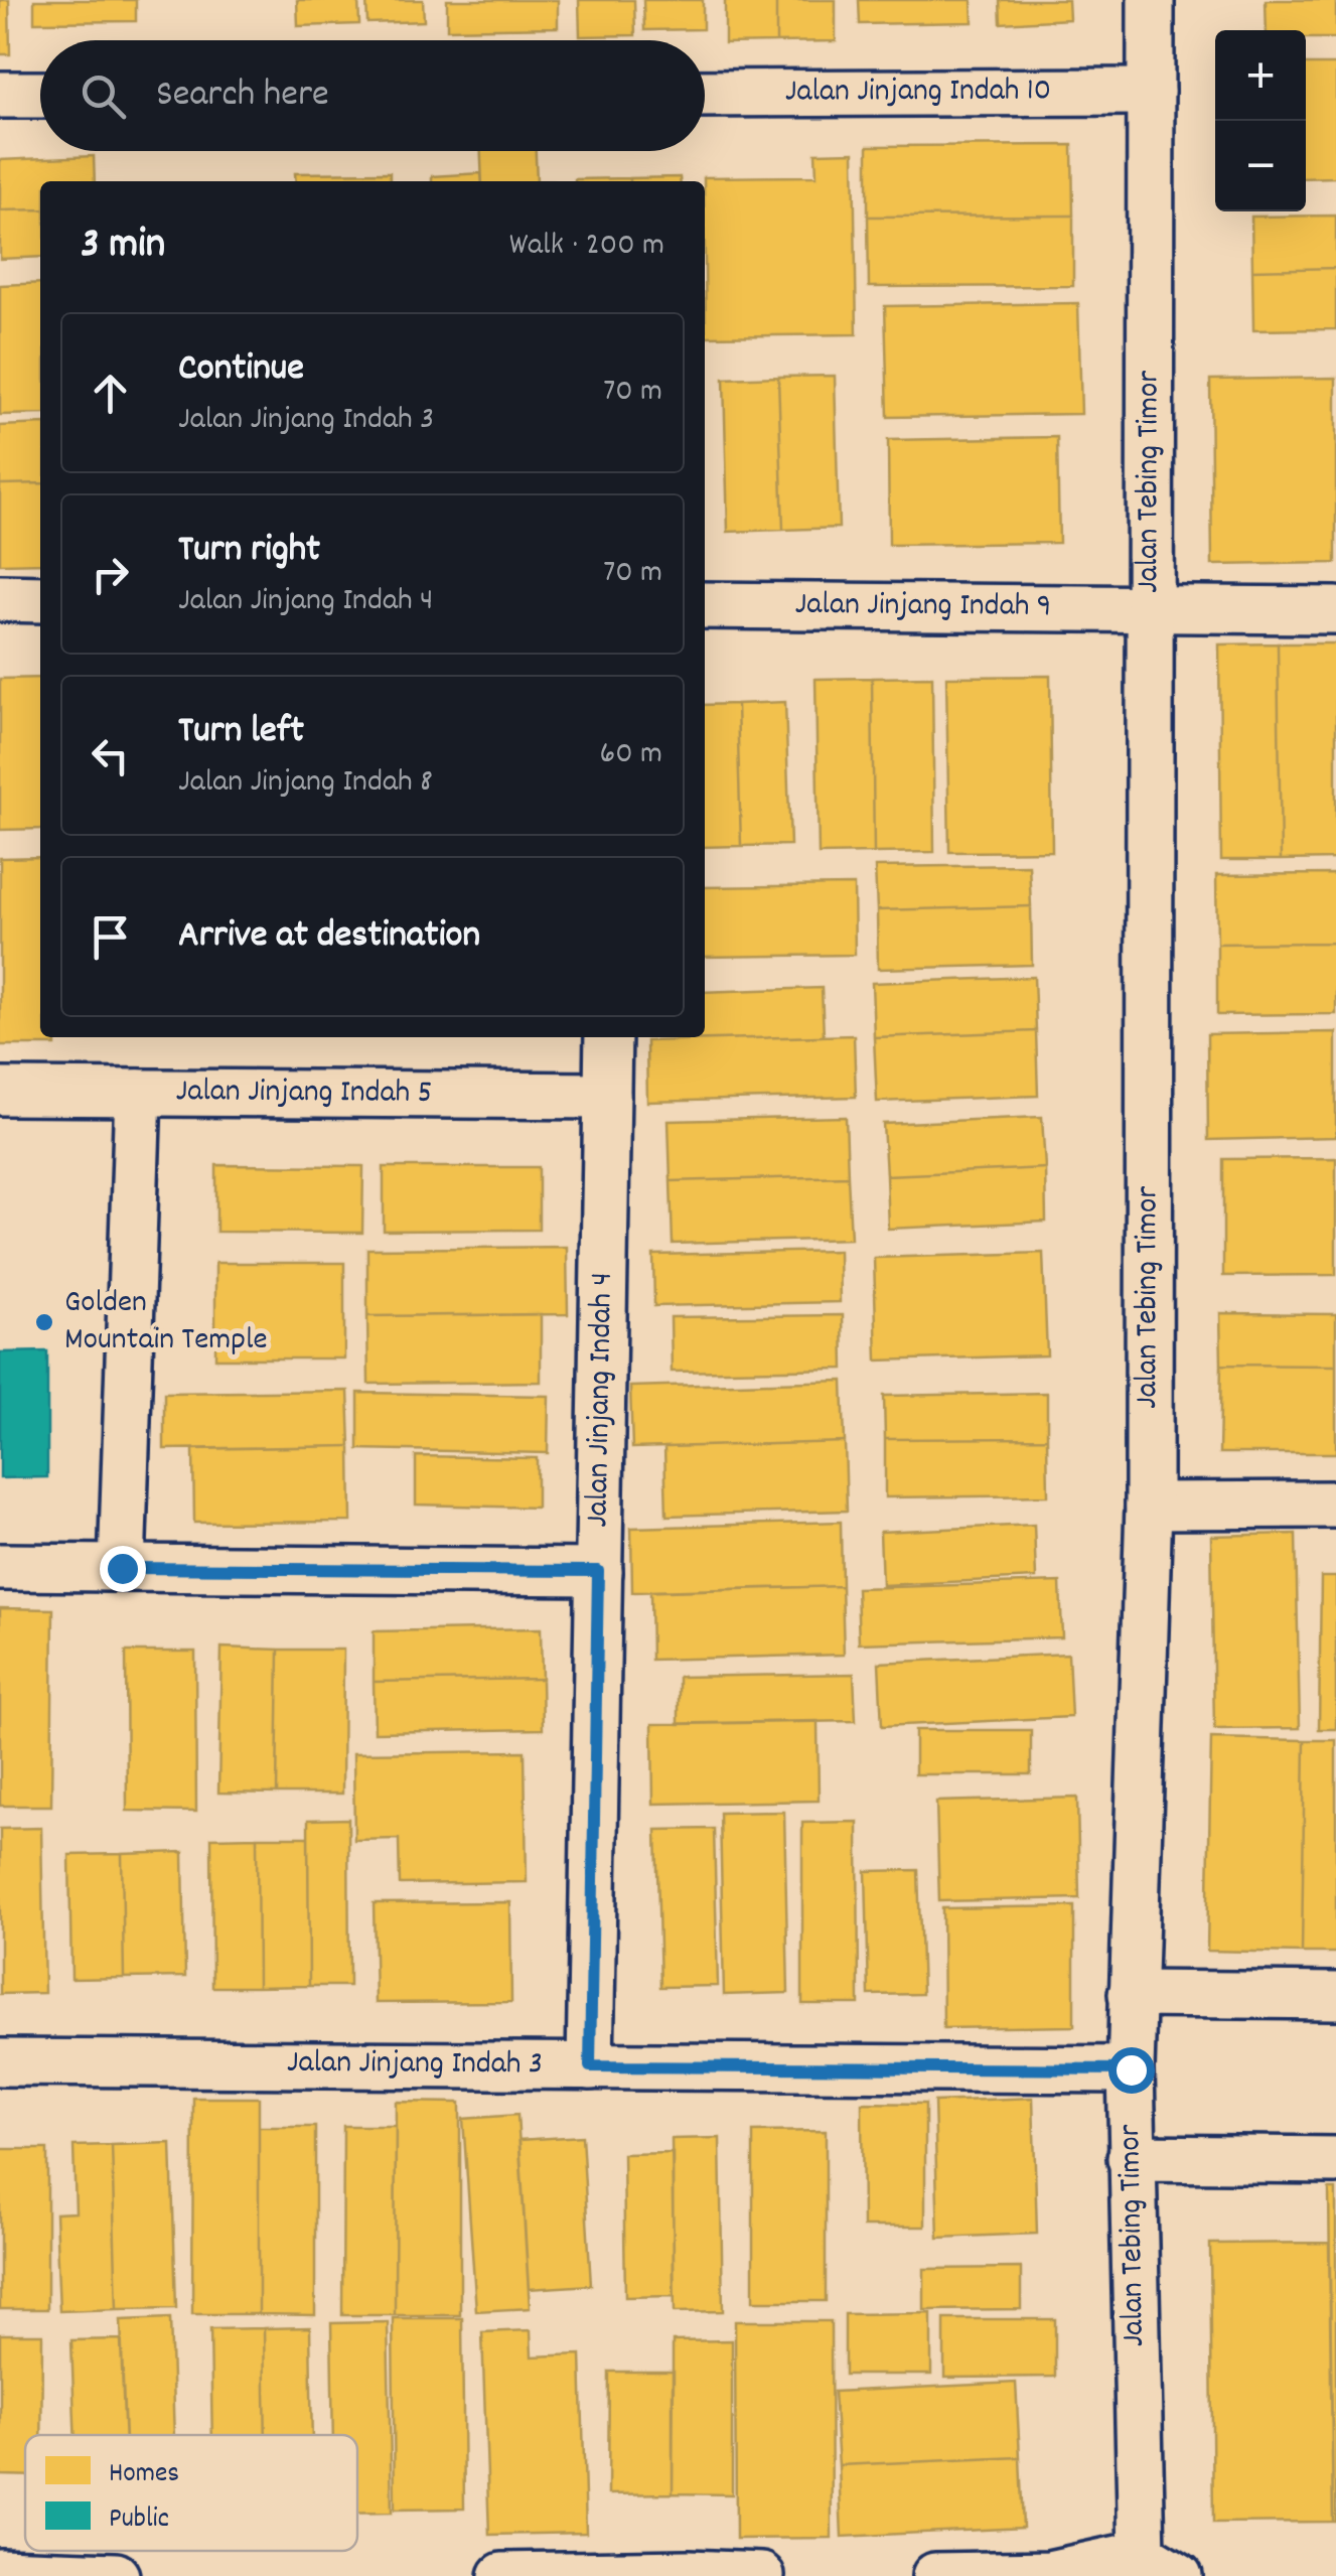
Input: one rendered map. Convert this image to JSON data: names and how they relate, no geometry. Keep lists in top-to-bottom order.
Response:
{
  "streets": {
    "street": [
      "Jalan Jinjang Indah 10",
      "Jalan Tebing Timor",
      "Jalan Jinjang Indah 9",
      "Jalan Jinjang Indah 5",
      "Jalan Jinjang Indah 4",
      "Jalan Jinjang Indah 3"
    ]
  },
  "crossings": [
    ["Jalan Jinjang Indah 10", "Jalan Tebing Timor"],
    ["Jalan Tebing Timor", "Jalan Jinjang Indah 9"],
    ["Jalan Tebing Timor", "Jalan Jinjang Indah 3"],
    ["Jalan Jinjang Indah 5", "Jalan Jinjang Indah 4"],
    ["Jalan Jinjang Indah 4", "Jalan Jinjang Indah 3"]
  ],
  "places": ["Golden Mountain Temple"],
  "legend": ["Homes", "Public"],
  "page": {
    "map_buttons": ["+", "−"],
    "search": "Search here",
    "heading": ["3 min", "Walk · 200 m"],
    "list": [
      ["Continue", "Jalan Jinjang Indah 3", "70 m"],
      ["Turn right", "Jalan Jinjang Indah 4", "70 m"],
      ["Turn left", "Jalan Jinjang Indah 8", "60 m"],
      "Arrive at destination"
    ]
  }
}
